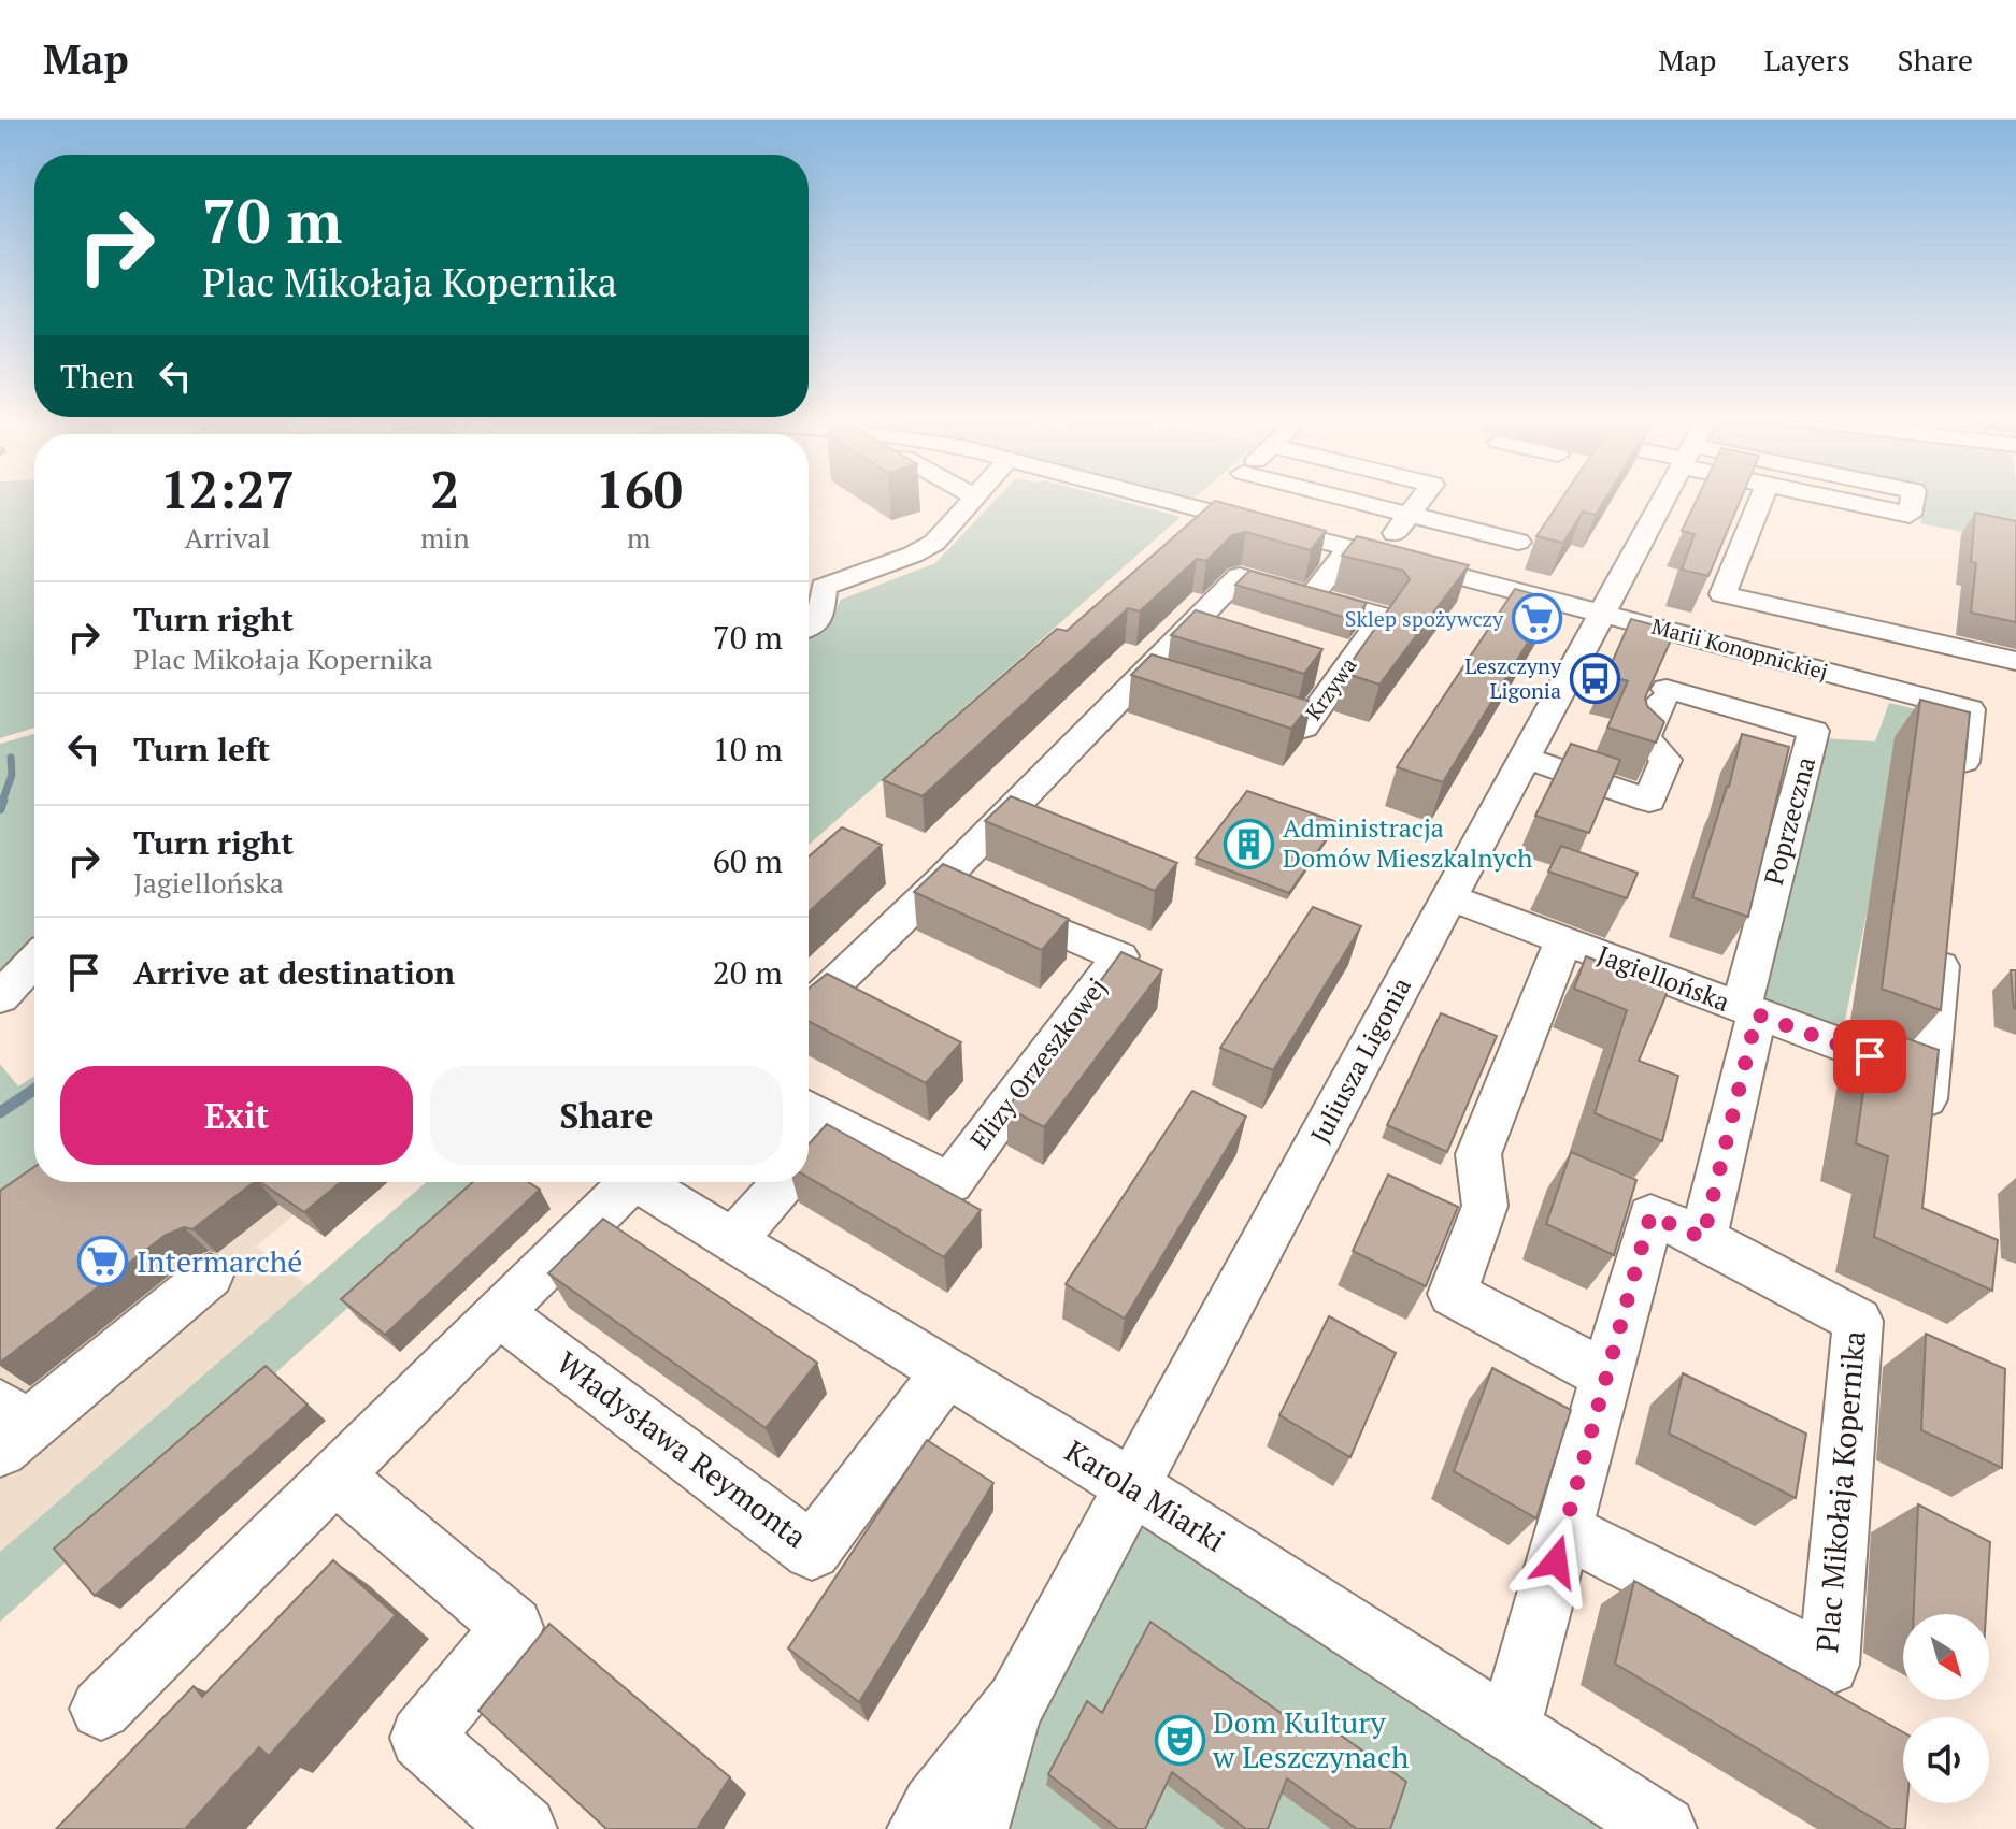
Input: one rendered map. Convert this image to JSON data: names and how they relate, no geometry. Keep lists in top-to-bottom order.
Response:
{
  "streets": {
    "street": [
      "Marii Konopnickiej",
      "Krzywa",
      "Poprzeczna",
      "Jagiellońska",
      "Juliusza Ligonia",
      "Elizy Orzeszkowej",
      "Władysława Reymonta",
      "Plac Mikołaja Kopernika",
      "Karola Miarki"
    ]
  },
  "crossings": [
    ["Marii Konopnickiej", "Juliusza Ligonia"],
    ["Poprzeczna", "Jagiellońska"],
    ["Jagiellońska", "Juliusza Ligonia"],
    ["Juliusza Ligonia", "Karola Miarki"],
    ["Władysława Reymonta", "Karola Miarki"],
    ["Plac Mikołaja Kopernika", "Karola Miarki"]
  ],
  "places": {
    "supermarket": ["Sklep spożywczy", "Intermarché"],
    "bus stop": ["Leszczyny Ligonia"],
    "building": ["Administracja Domów Mieszkalnych"],
    "theatre": ["Dom Kultury w Leszczynach"]
  },
  "north": "bottom right",
  "page": {
    "header": "Map",
    "nav": ["Map", "Layers", "Share"],
    "turn": ["70 m", "Plac Mikołaja Kopernika"],
    "then": "Then",
    "eta": [
      "12:27",
      "Arrival",
      "2",
      "min",
      "160",
      "m"
    ],
    "list": [
      {
        "name": "Turn right",
        "note": "Plac Mikołaja Kopernika",
        "value": "70 m"
      },
      {
        "name": "Turn left",
        "value": "10 m"
      },
      {
        "name": "Turn right",
        "note": "Jagiellońska",
        "value": "60 m"
      },
      {
        "name": "Arrive at destination",
        "value": "20 m"
      }
    ],
    "buttons": ["Exit", "Share"]
  }
}
